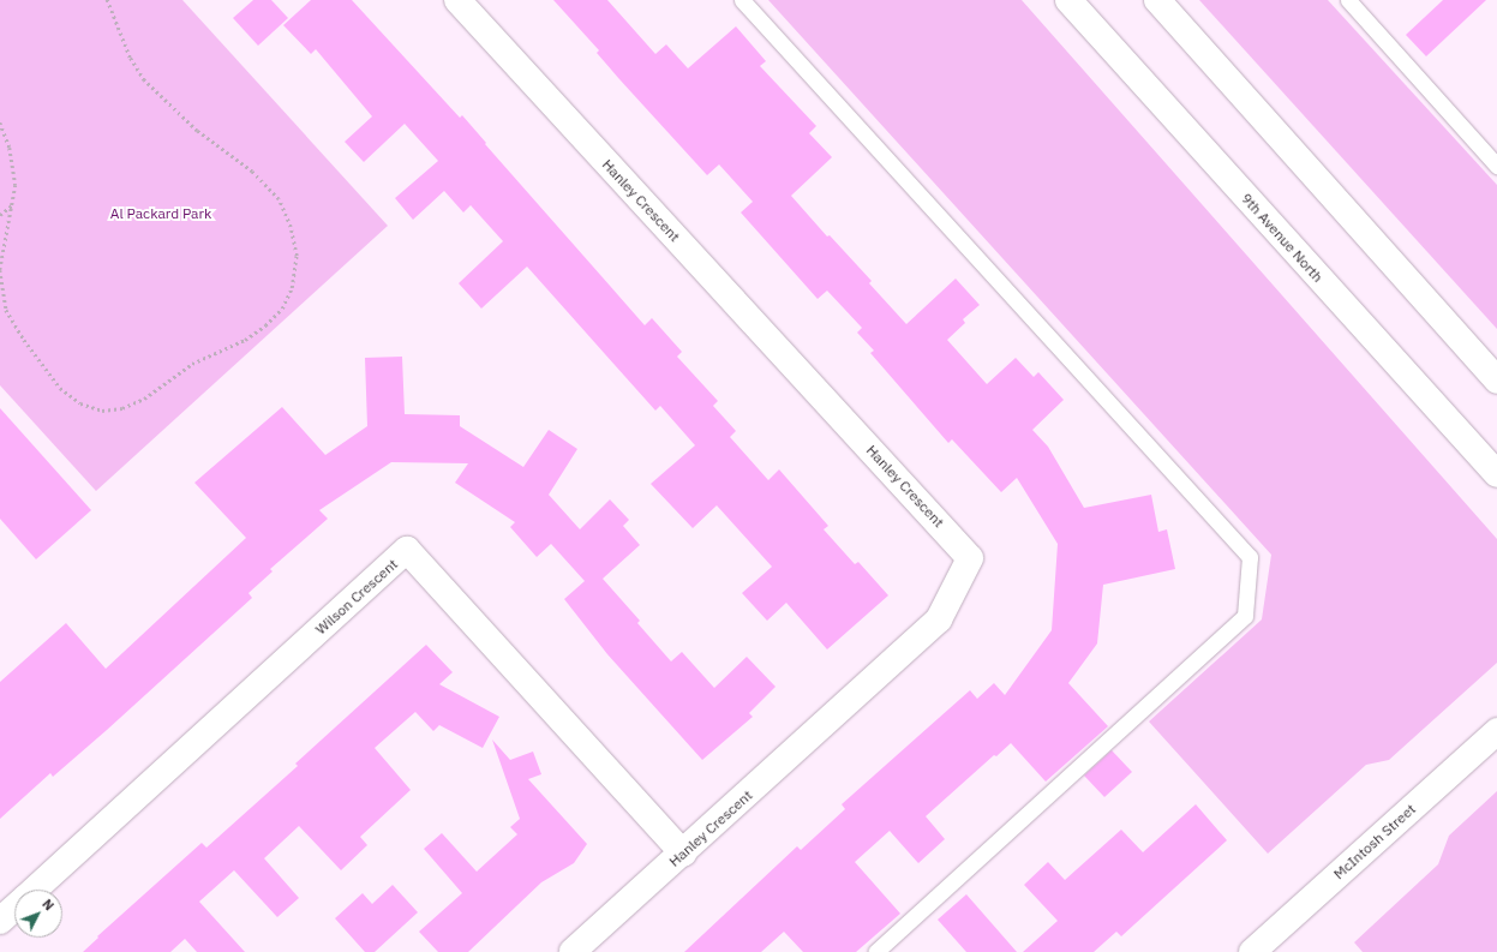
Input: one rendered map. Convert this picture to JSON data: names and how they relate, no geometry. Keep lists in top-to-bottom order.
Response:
{
  "streets": {
    "street": [
      "Hanley Crescent",
      "9th Avenue North",
      "Wilson Crescent",
      "McIntosh Street"
    ]
  },
  "crossings": [
    ["Hanley Crescent", "Wilson Crescent"]
  ],
  "parks": ["Al Packard Park"],
  "north": "top right"
}
